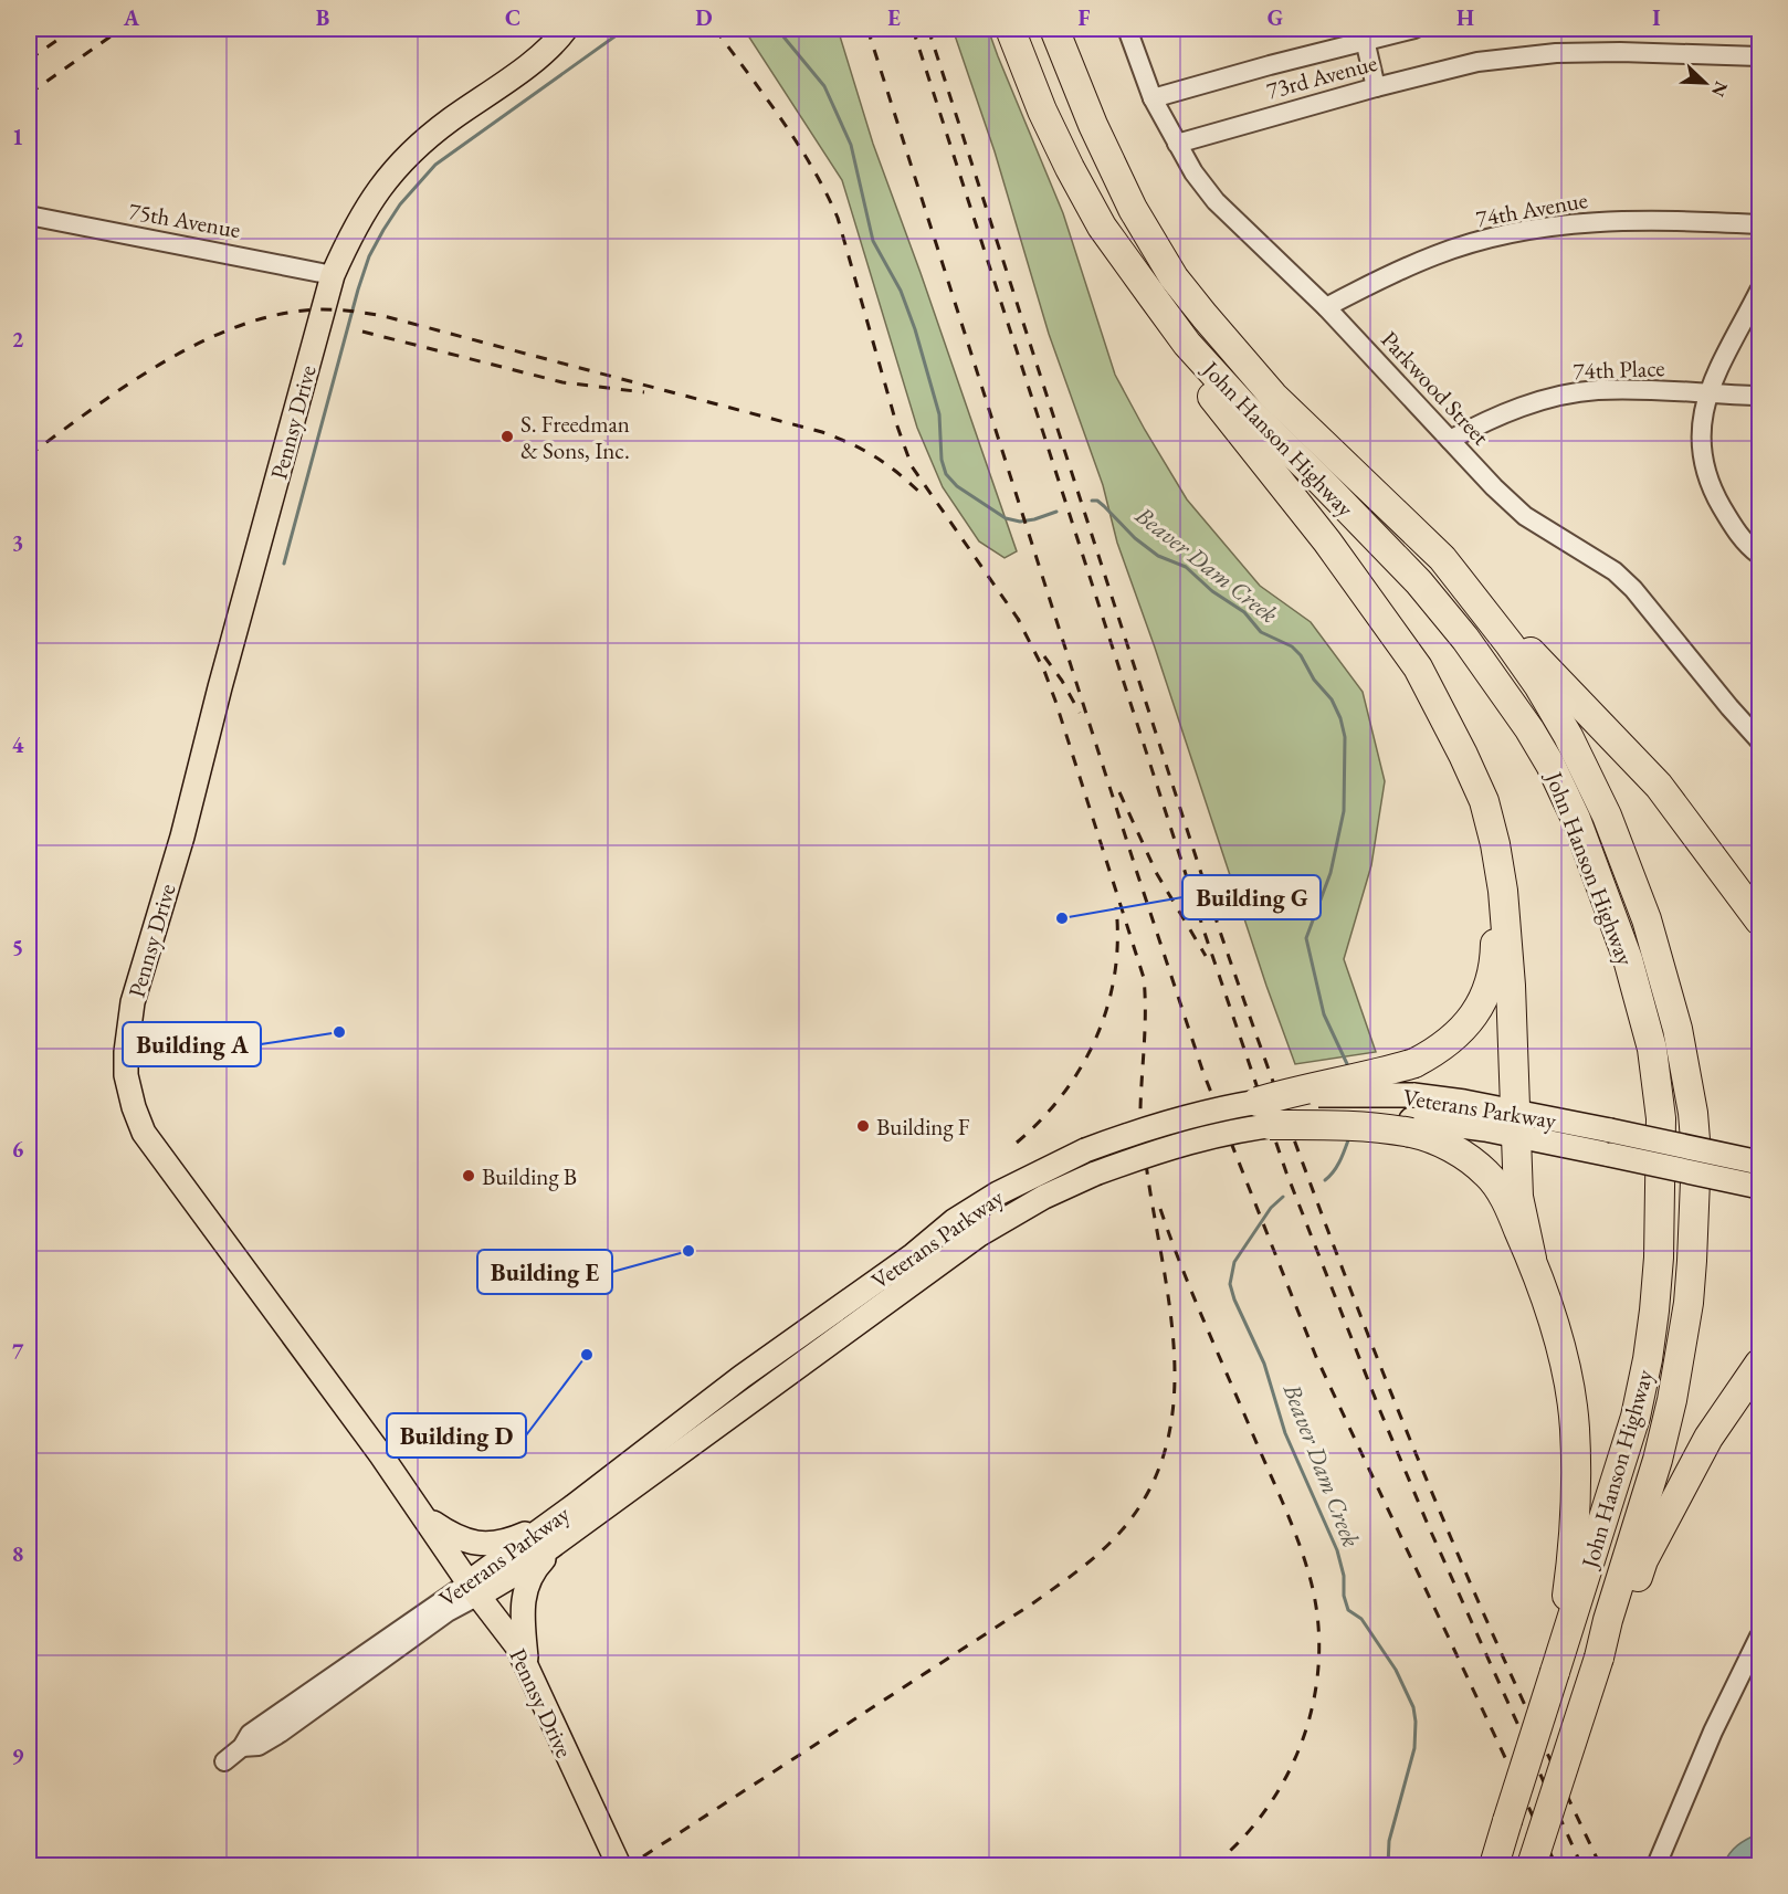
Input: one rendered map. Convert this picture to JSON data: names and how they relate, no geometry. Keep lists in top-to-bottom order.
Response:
{
  "streets": {
    "highway": ["John Hanson Highway"],
    "main road": ["Pennsy Drive", "Veterans Parkway"],
    "street": [
      "73rd Avenue",
      "74th Avenue",
      "75th Avenue",
      "74th Place",
      "Parkwood Street"
    ]
  },
  "crossings": [
    ["73rd Avenue", "Parkwood Street"],
    ["74th Avenue", "Parkwood Street"],
    ["75th Avenue", "Pennsy Drive"],
    ["74th Place", "Parkwood Street"],
    ["Pennsy Drive", "Veterans Parkway"]
  ],
  "water": ["Beaver Dam Creek"],
  "places": [
    "S. Freedman & Sons, Inc.",
    "Building G",
    "Building A",
    "Building F",
    "Building B",
    "Building E",
    "Building D"
  ],
  "north": "bottom right",
  "grid": {
    "columns": [
      "A",
      "B",
      "C",
      "D",
      "E",
      "F",
      "G",
      "H",
      "I"
    ],
    "rows": [
      "1",
      "2",
      "3",
      "4",
      "5",
      "6",
      "7",
      "8",
      "9"
    ]
  }
}
